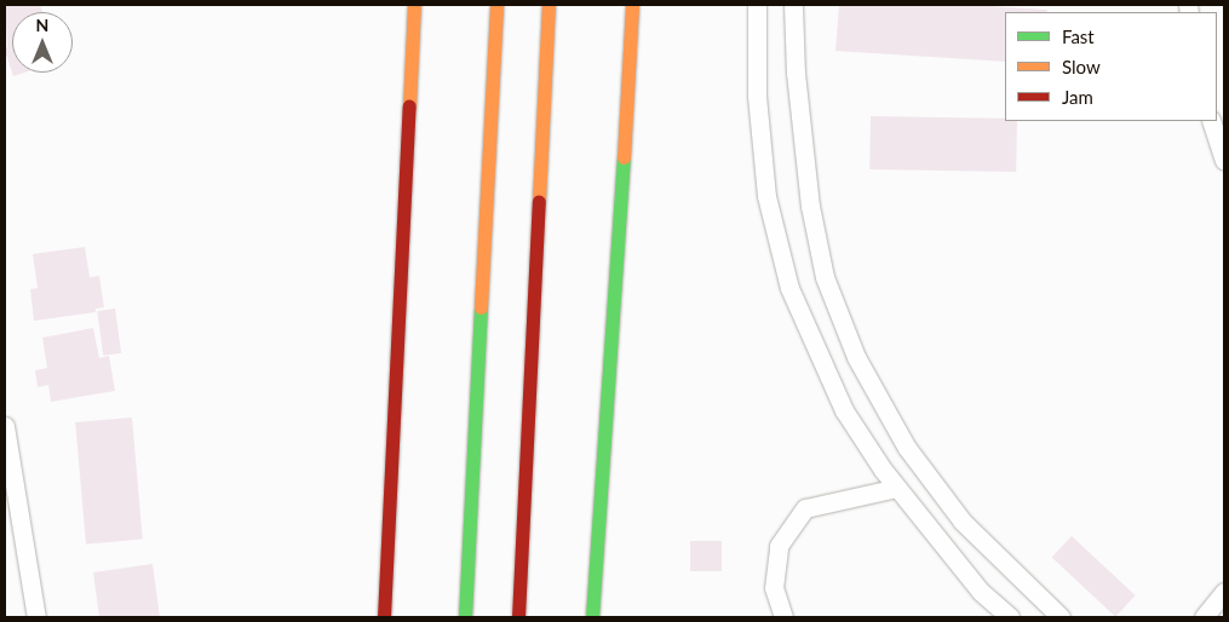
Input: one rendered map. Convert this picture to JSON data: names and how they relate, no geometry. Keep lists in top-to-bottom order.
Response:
{
  "legend": ["Fast", "Slow", "Jam"],
  "north": "top"
}
